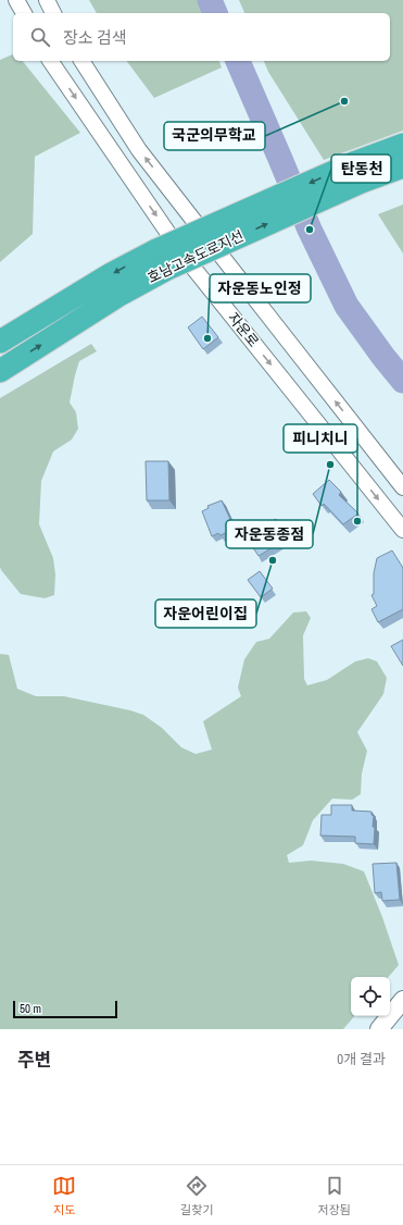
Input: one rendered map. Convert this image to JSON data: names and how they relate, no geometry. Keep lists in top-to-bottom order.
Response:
{
  "streets": {
    "highway": ["호남고속도로지선"],
    "street": ["자운로"]
  },
  "places": [
    "국군의무학교",
    "탄동천",
    "자운동노인정",
    "자운동종점",
    "피니치니",
    "자운어린이집"
  ],
  "scale_bar": "50 m",
  "page": {
    "search": "장소 검색",
    "scale": "50 m",
    "heading": ["주변", "0개 결과"],
    "nav": ["지도", "길찾기", "저장됨"]
  }
}
